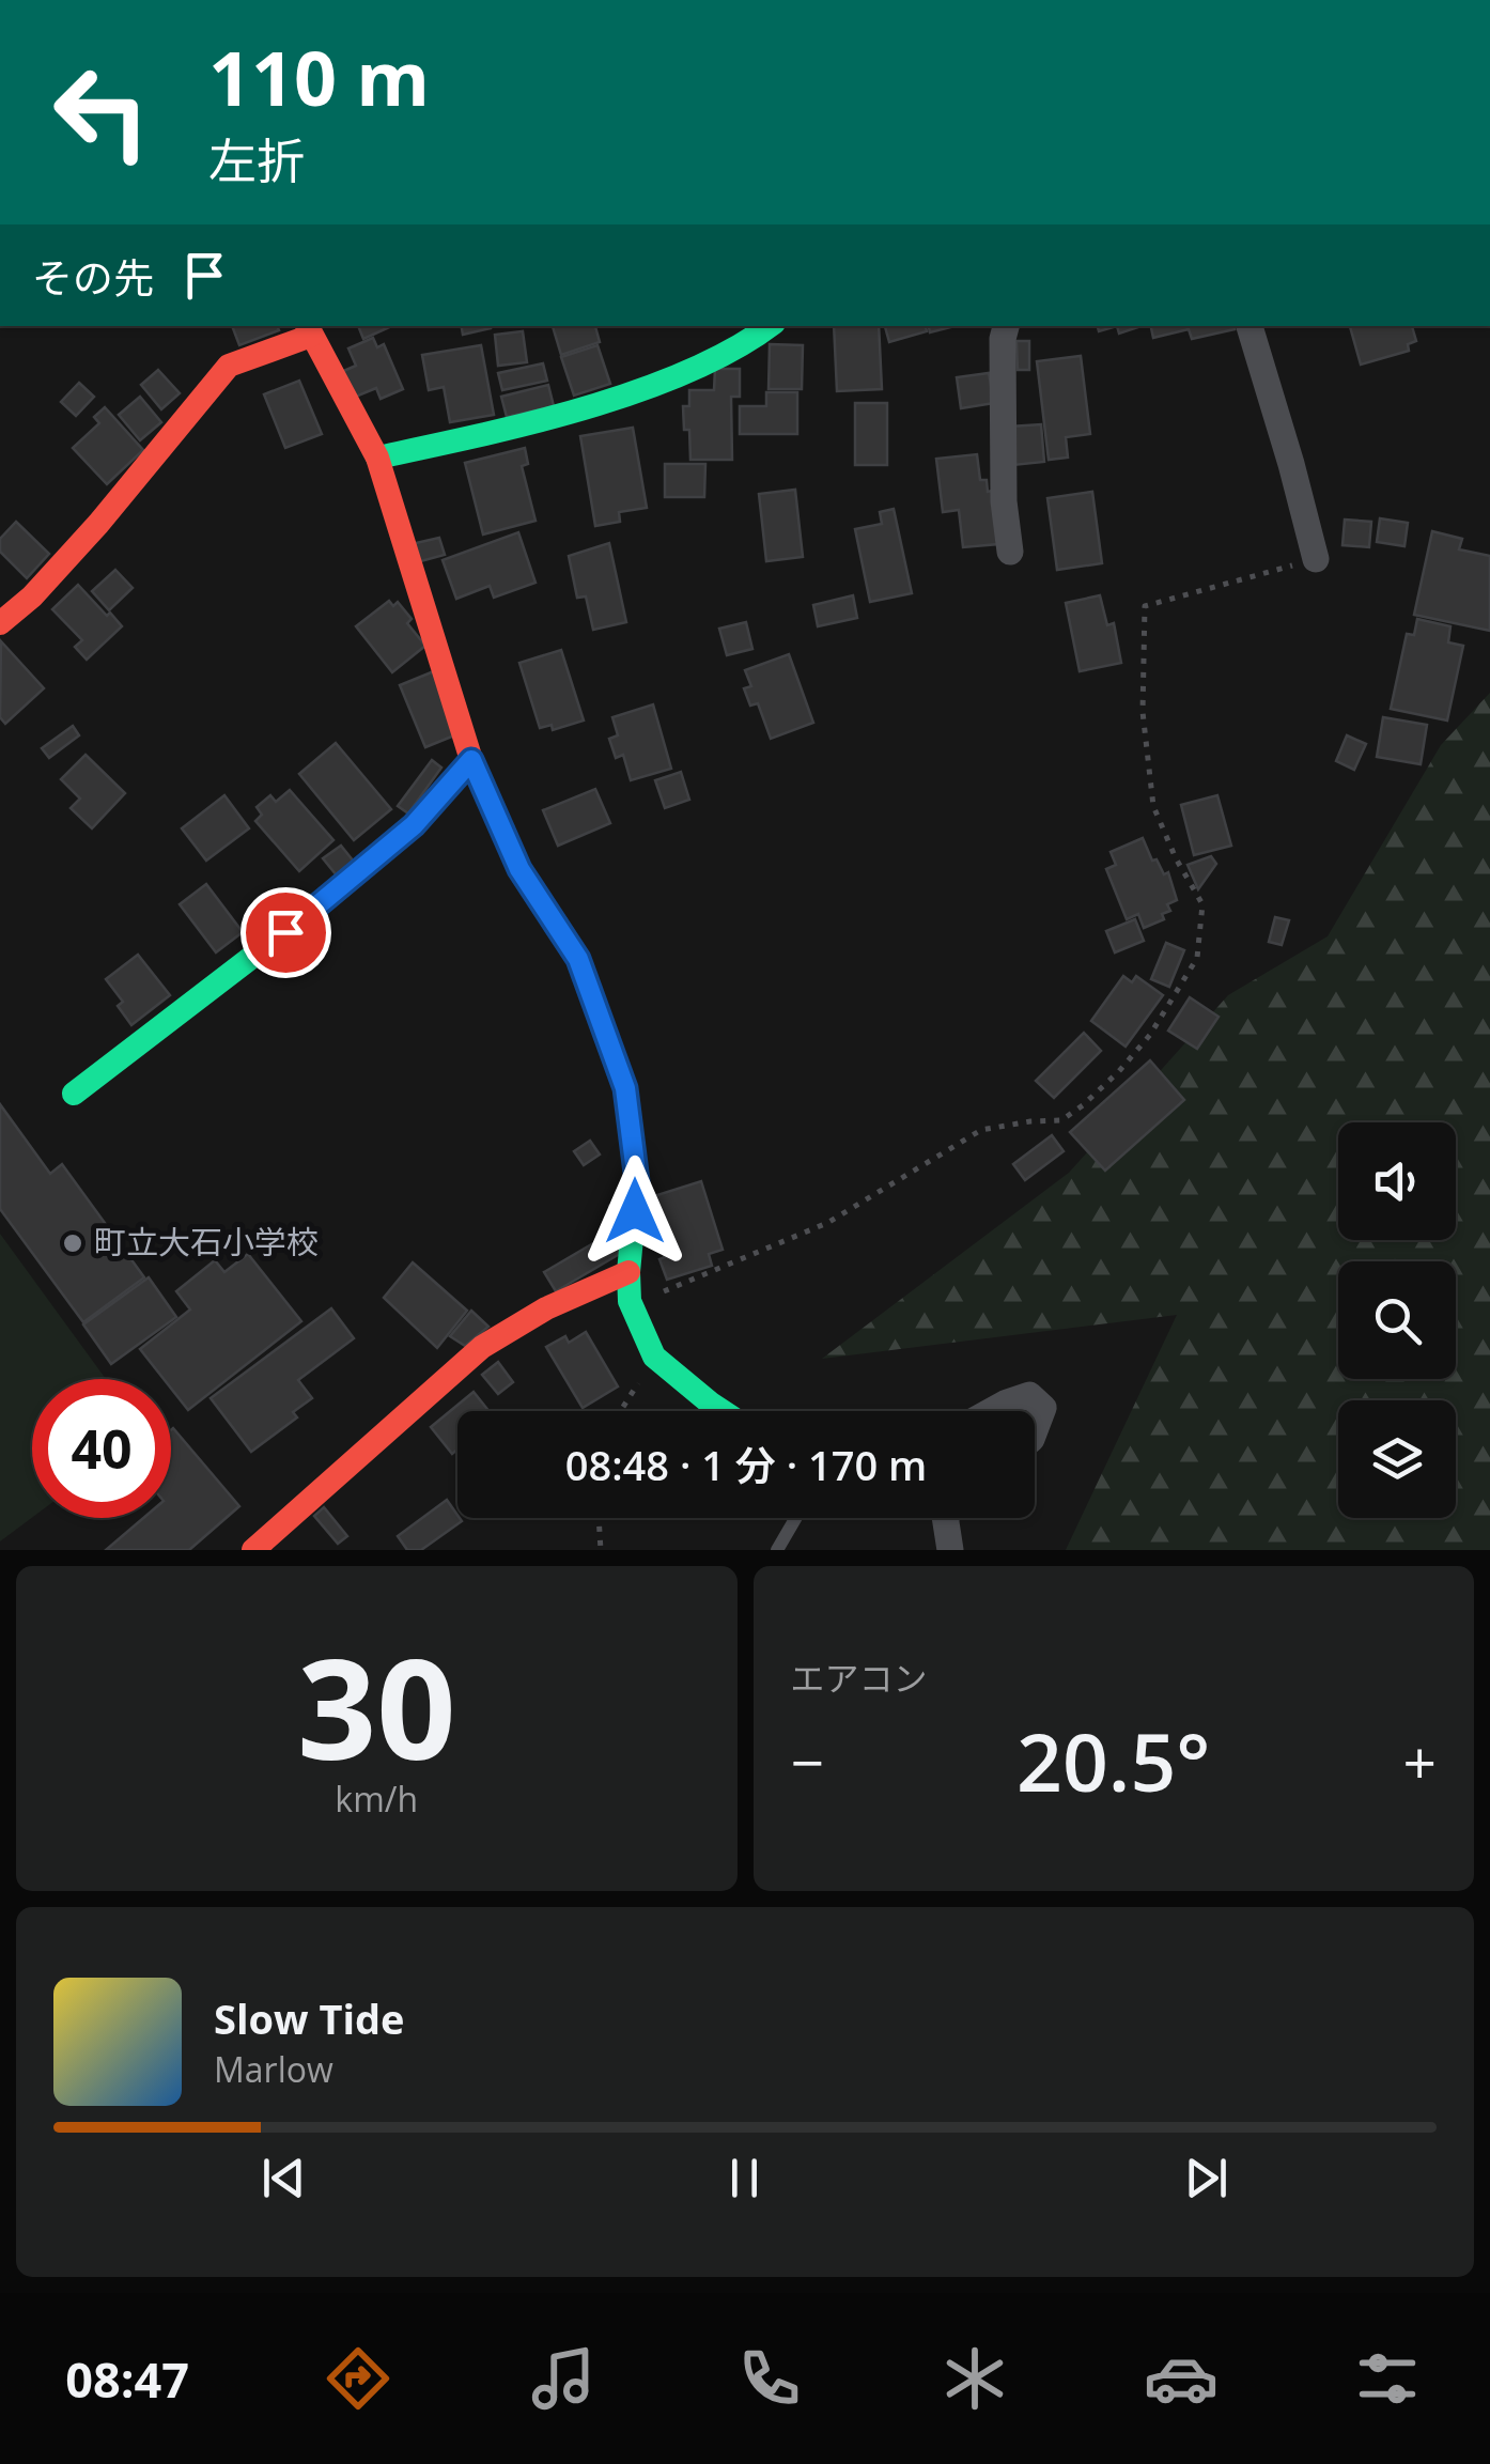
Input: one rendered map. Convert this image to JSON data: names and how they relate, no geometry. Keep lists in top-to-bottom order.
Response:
{
  "places": ["町立大石小学校"],
  "page": {
    "turn": ["110 m", "左折"],
    "then": "その先",
    "limit": "40",
    "trip": "08:48 · 1 分 · 170 m",
    "tile": [
      ["30", "km/h"],
      "エアコン"
    ],
    "heat": ["−", "20.5°", "+"],
    "song": ["Slow Tide", "Marlow"],
    "tabs": "08:47"
  }
}
